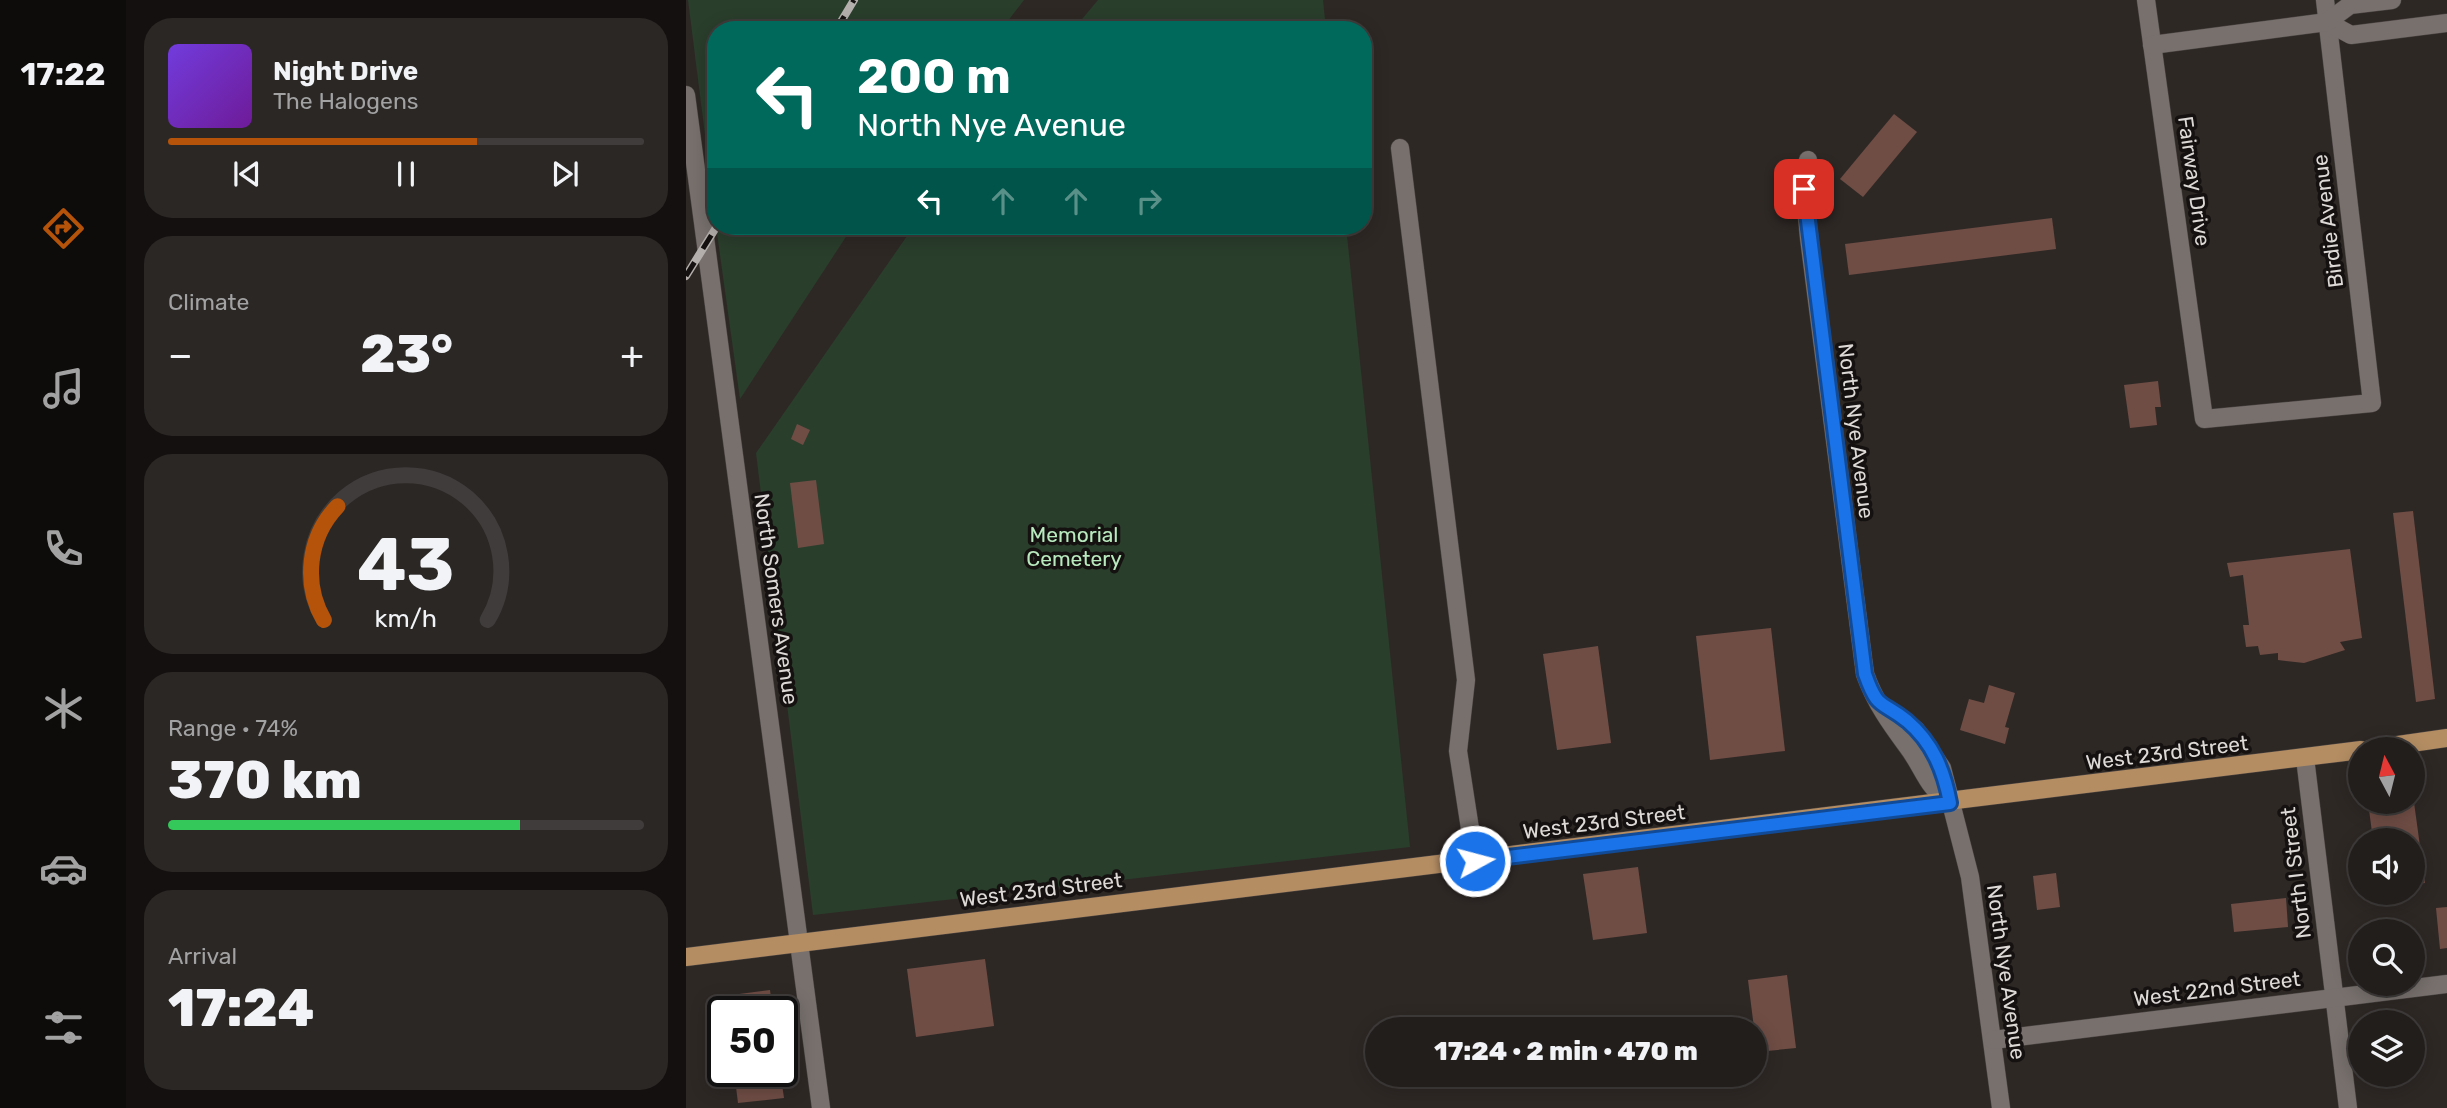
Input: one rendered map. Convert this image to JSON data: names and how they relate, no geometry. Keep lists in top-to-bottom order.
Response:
{
  "streets": {
    "main road": ["West 23rd Street"],
    "street": [
      "Fairway Drive",
      "Birdie Avenue",
      "North Nye Avenue",
      "North Somers Avenue",
      "North I Street",
      "West 22nd Street"
    ]
  },
  "crossings": [
    ["Fairway Drive", "Birdie Avenue"],
    ["North Nye Avenue", "West 23rd Street"],
    ["North Nye Avenue", "West 22nd Street"],
    ["North Somers Avenue", "West 23rd Street"],
    ["West 23rd Street", "North I Street"],
    ["North I Street", "West 22nd Street"]
  ],
  "parks": ["Memorial Cemetery"],
  "north": "top",
  "page": {
    "tabs": "17:22",
    "turn": ["200 m", "North Nye Avenue"],
    "song": ["Night Drive", "The Halogens"],
    "tile": [
      "Climate",
      ["Range · 74%", "370 km"],
      ["Arrival", "17:24"]
    ],
    "heat": ["−", "23°", "+"],
    "limit": "50",
    "trip": "17:24 · 2 min · 470 m",
    "gauge": ["43", "km/h"]
  }
}
